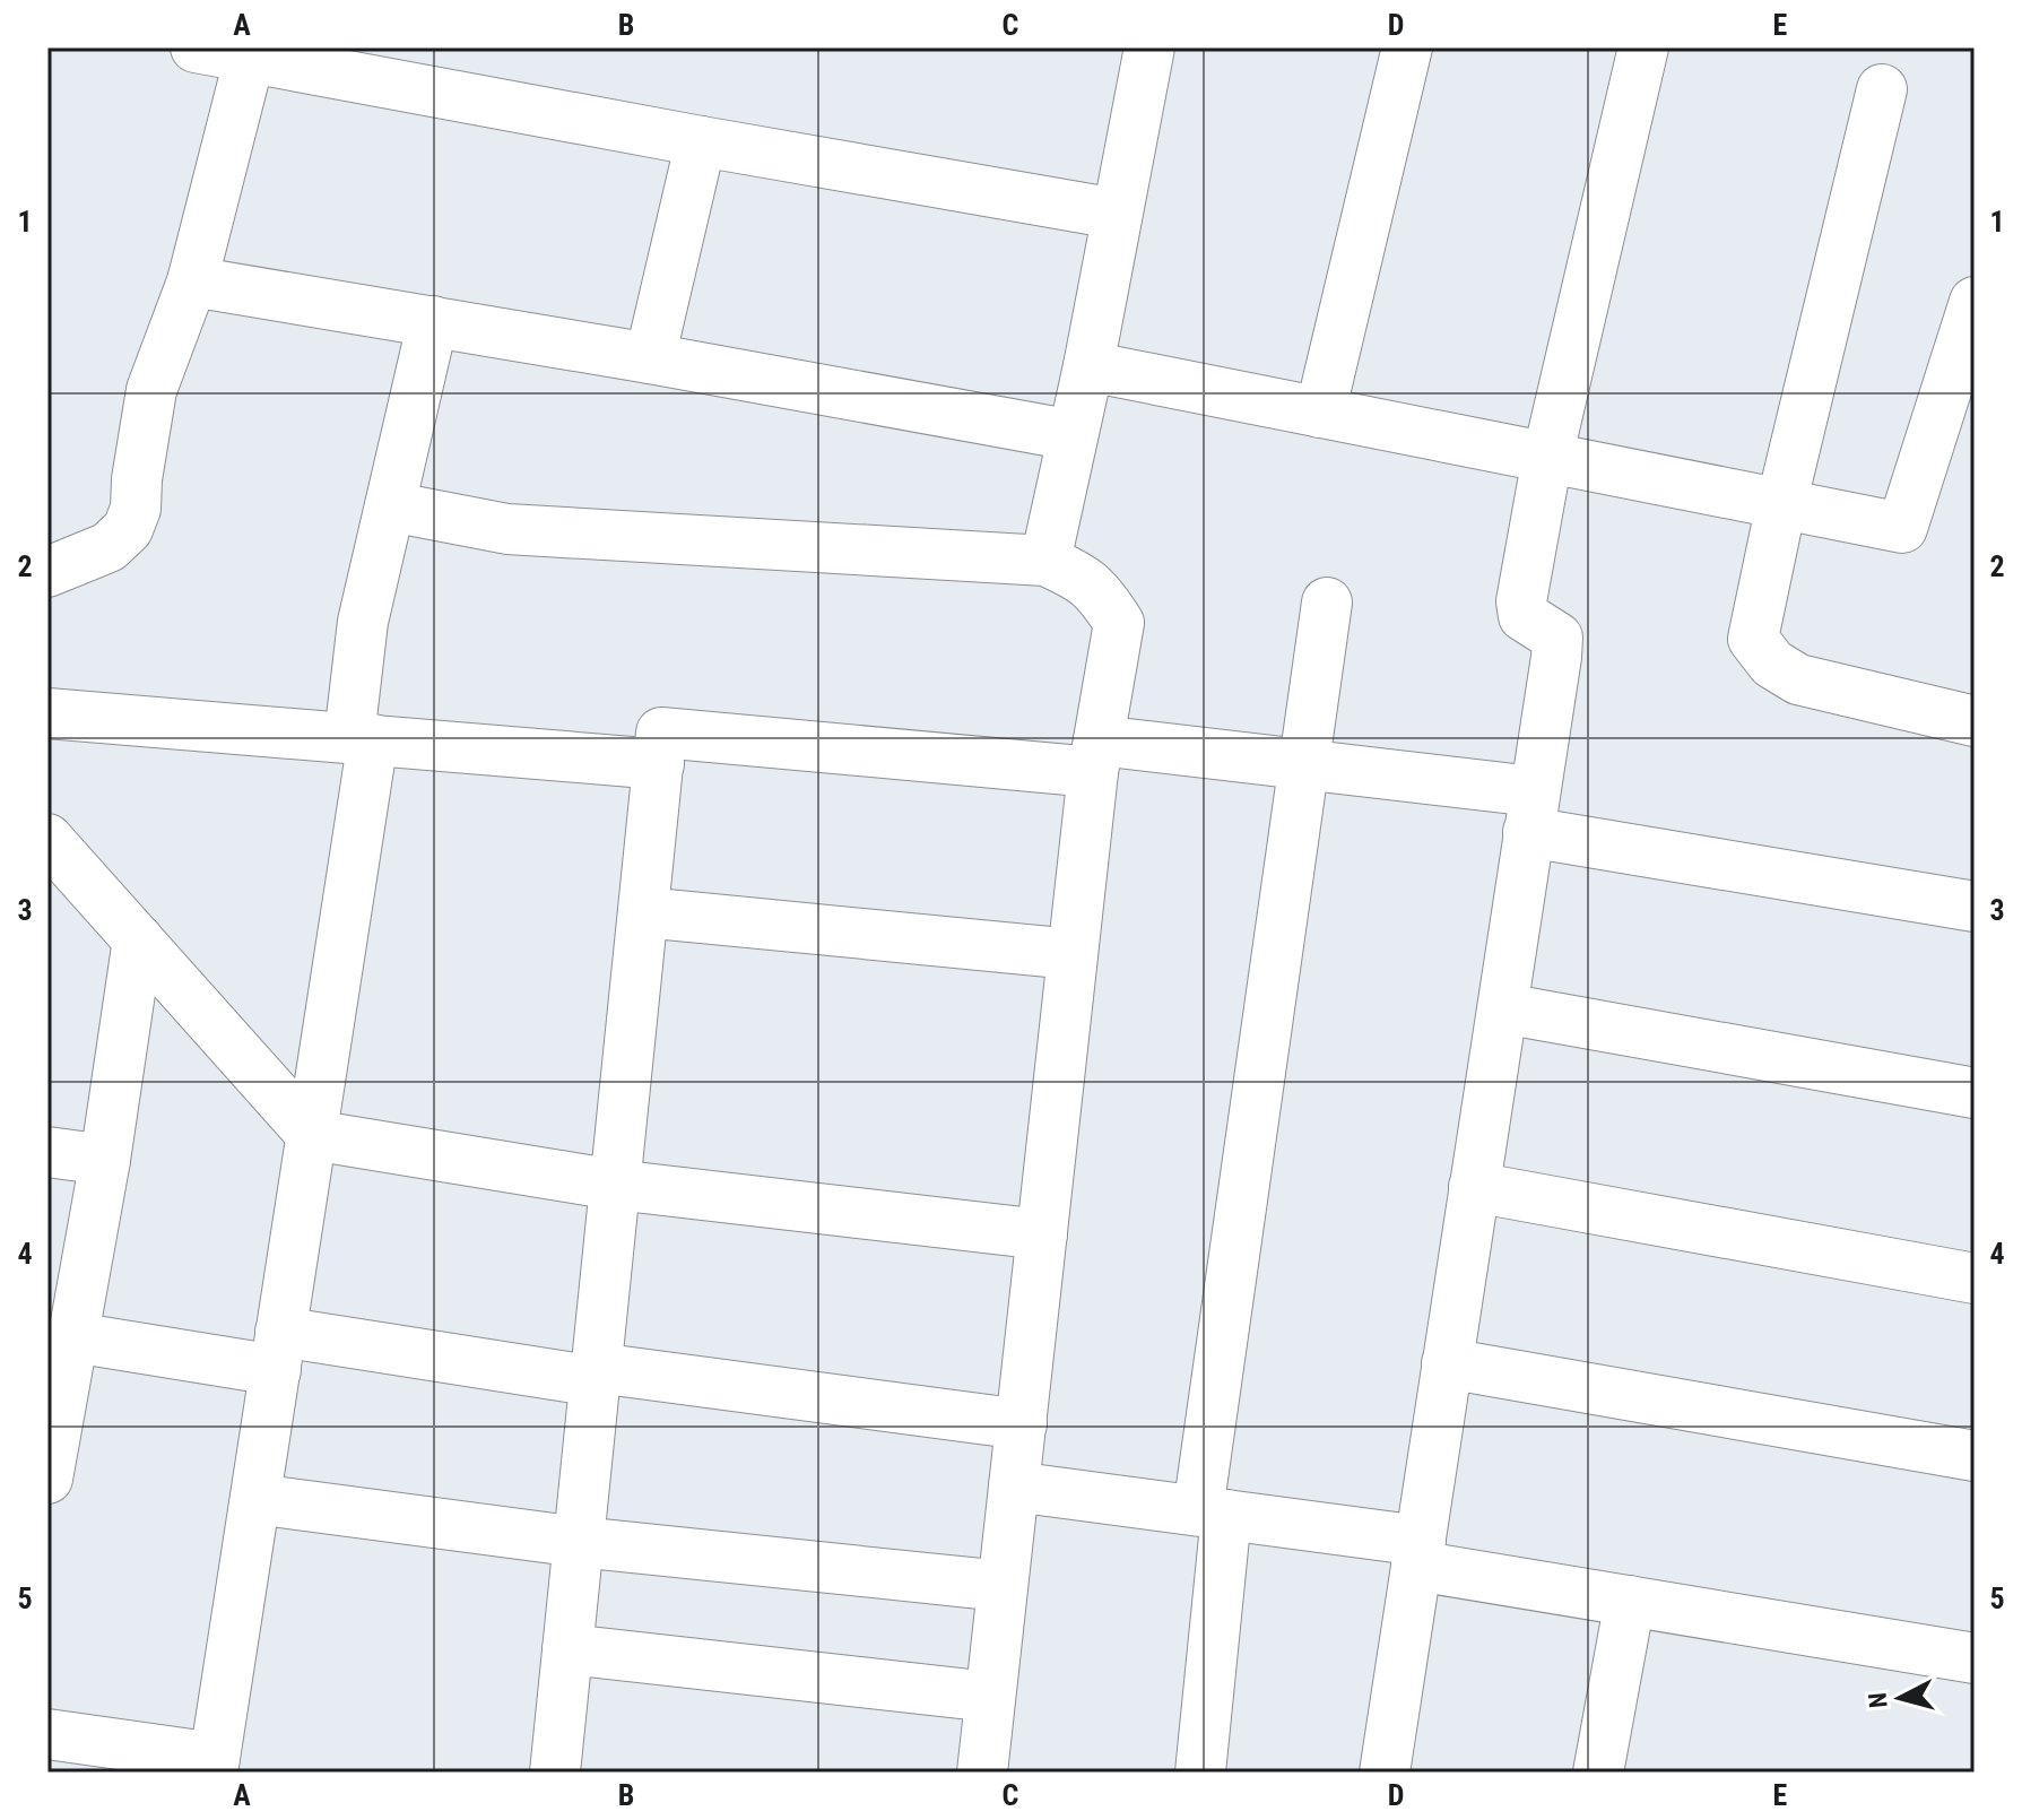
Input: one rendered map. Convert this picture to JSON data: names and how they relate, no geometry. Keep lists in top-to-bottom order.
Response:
{
  "north": "left",
  "grid": {
    "columns": [
      "A",
      "B",
      "C",
      "D",
      "E"
    ],
    "rows": [
      "1",
      "2",
      "3",
      "4",
      "5"
    ]
  }
}
